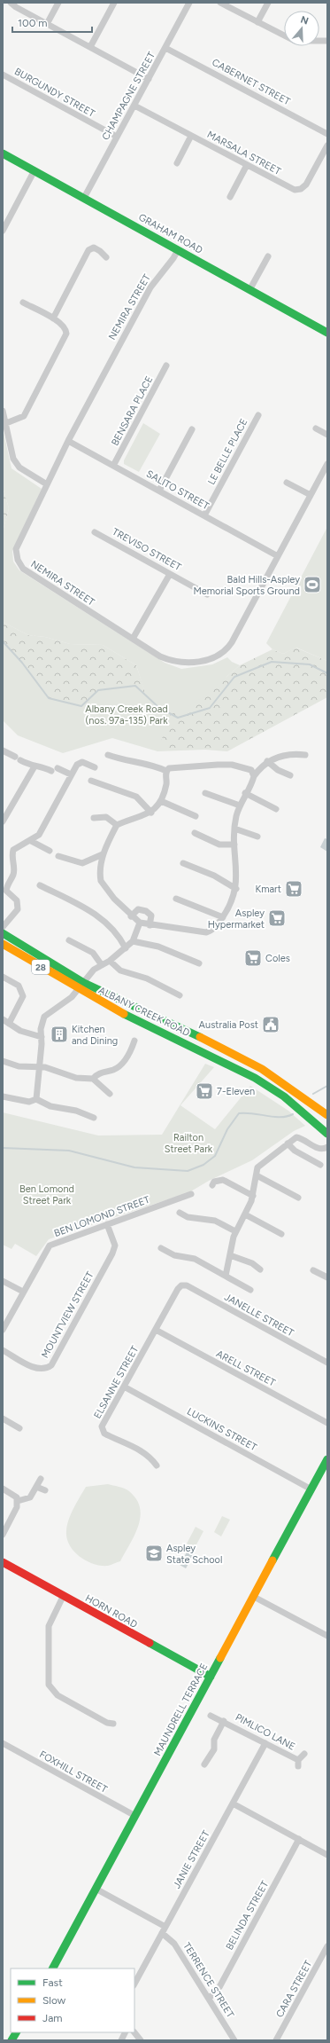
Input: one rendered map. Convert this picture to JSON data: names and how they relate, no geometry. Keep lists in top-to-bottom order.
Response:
{
  "streets": {
    "main road": [
      "GRAHAM ROAD",
      "28",
      "ALBANY CREEK ROAD",
      "HORN ROAD",
      "MAUNDRELL TERRACE"
    ],
    "street": [
      "CABERNET STREET",
      "BURGUNDY STREET",
      "CHAMPAGNE STREET",
      "MARSALA STREET",
      "NEMIRA STREET",
      "BENSARA PLACE",
      "LE BELLE PLACE",
      "SALITO STREET",
      "TREVISO STREET",
      "BEN LOMOND STREET",
      "MOUNTVIEW STREET",
      "JANELLE STREET",
      "ARELL STREET",
      "ELSANNE STREET",
      "LUCKINS STREET",
      "PIMLICO LANE",
      "FOXHILL STREET",
      "JANIE STREET",
      "BELINDA STREET",
      "TERRENCE STREET",
      "CARA STREET"
    ]
  },
  "crossings": [
    ["CABERNET STREET", "CHAMPAGNE STREET"],
    ["BURGUNDY STREET", "CHAMPAGNE STREET"],
    ["CHAMPAGNE STREET", "MARSALA STREET"],
    ["CHAMPAGNE STREET", "GRAHAM ROAD"],
    ["GRAHAM ROAD", "NEMIRA STREET"],
    ["NEMIRA STREET", "SALITO STREET"],
    ["BENSARA PLACE", "SALITO STREET"],
    ["LE BELLE PLACE", "SALITO STREET"],
    ["BEN LOMOND STREET", "MOUNTVIEW STREET"],
    ["JANELLE STREET", "ELSANNE STREET"],
    ["ARELL STREET", "ELSANNE STREET"],
    ["ELSANNE STREET", "LUCKINS STREET"],
    ["LUCKINS STREET", "MAUNDRELL TERRACE"],
    ["HORN ROAD", "MAUNDRELL TERRACE"],
    ["MAUNDRELL TERRACE", "FOXHILL STREET"],
    ["PIMLICO LANE", "JANIE STREET"],
    ["JANIE STREET", "TERRENCE STREET"],
    ["BELINDA STREET", "TERRENCE STREET"]
  ],
  "parks": ["Albany Creek Road (nos. 97a-135) Park", "Railton Street Park", "Ben Lomond Street Park"],
  "places": {
    "sports": ["Bald Hills-Aspley Memorial Sports Ground"],
    "supermarket": [
      "Kmart",
      "Aspley Hypermarket",
      "Coles",
      "7-Eleven"
    ],
    "public building": ["Australia Post"],
    "building": ["Kitchen and Dining"],
    "school or university": ["Aspley State School"]
  },
  "legend": ["Fast", "Slow", "Jam"],
  "scale_bar": "100 m",
  "north": "top"
}
